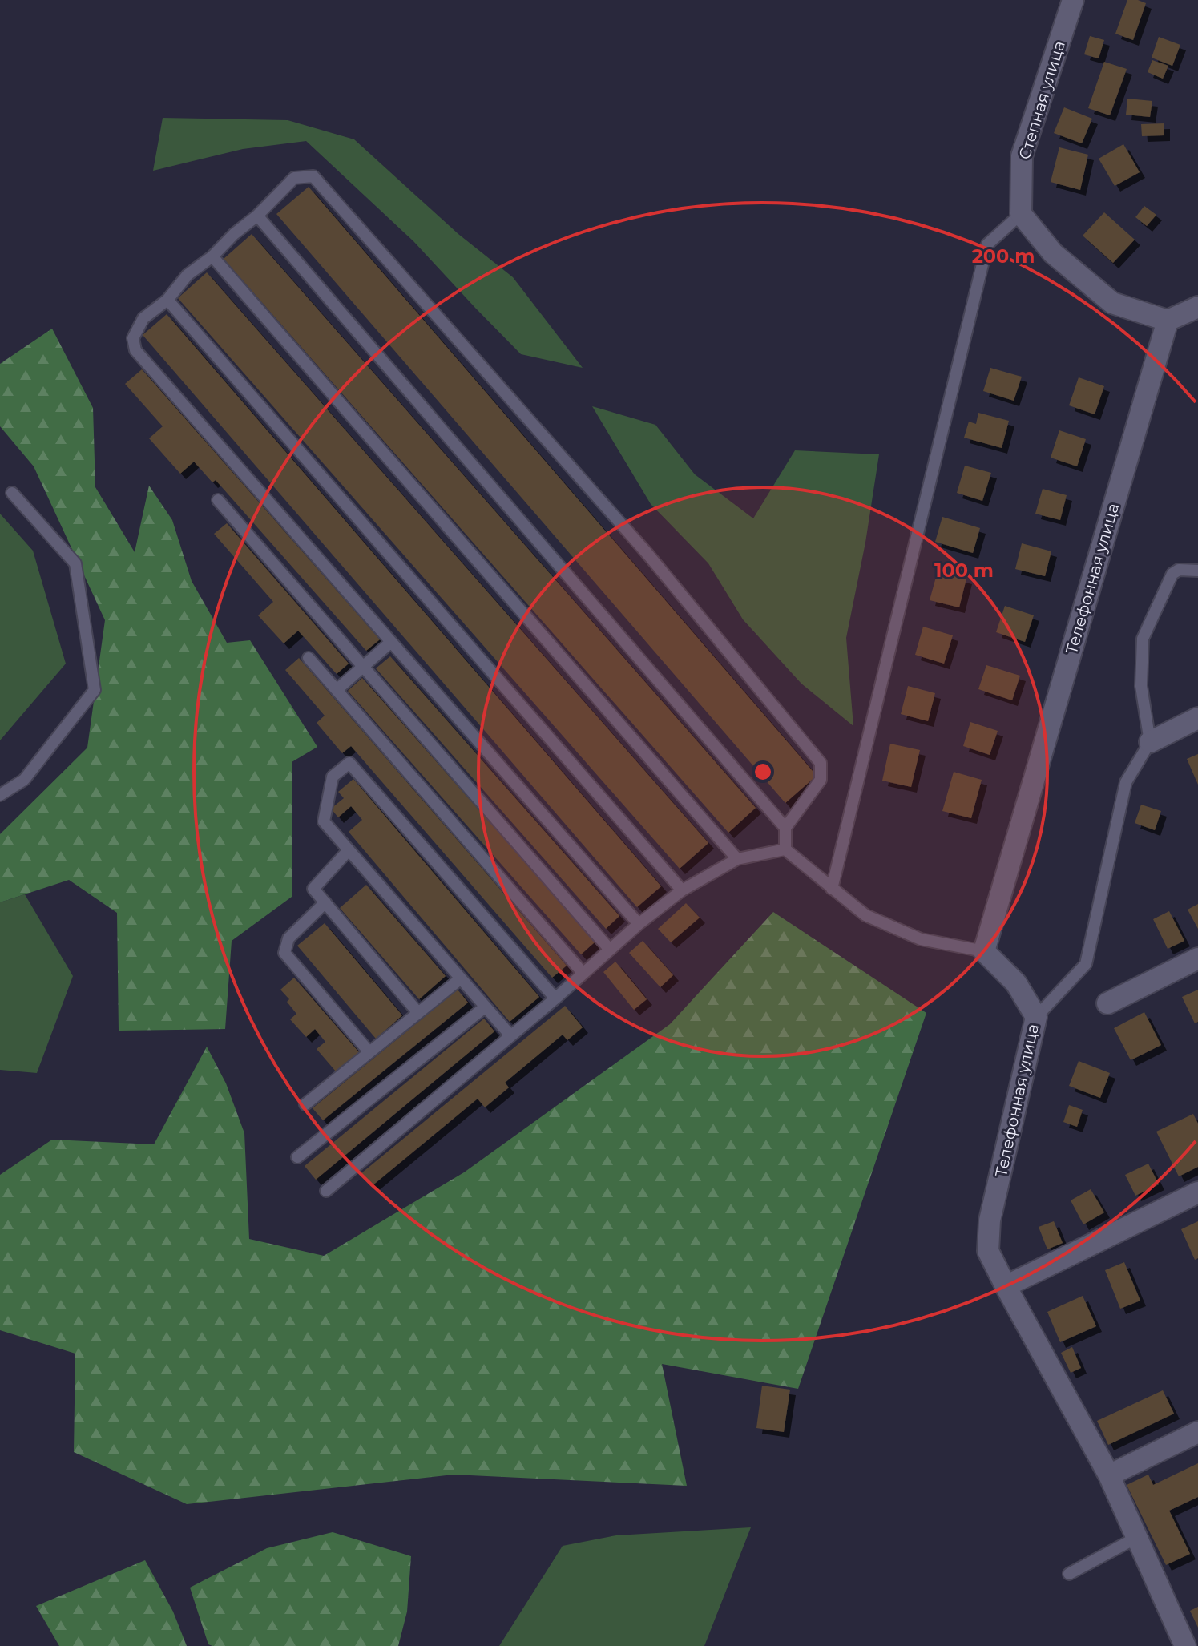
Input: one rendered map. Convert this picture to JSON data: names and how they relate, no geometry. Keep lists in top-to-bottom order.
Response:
{
  "streets": {
    "street": ["Степная улица", "Телефонная улица"]
  },
  "rings": ["200 m", "100 m"]
}
